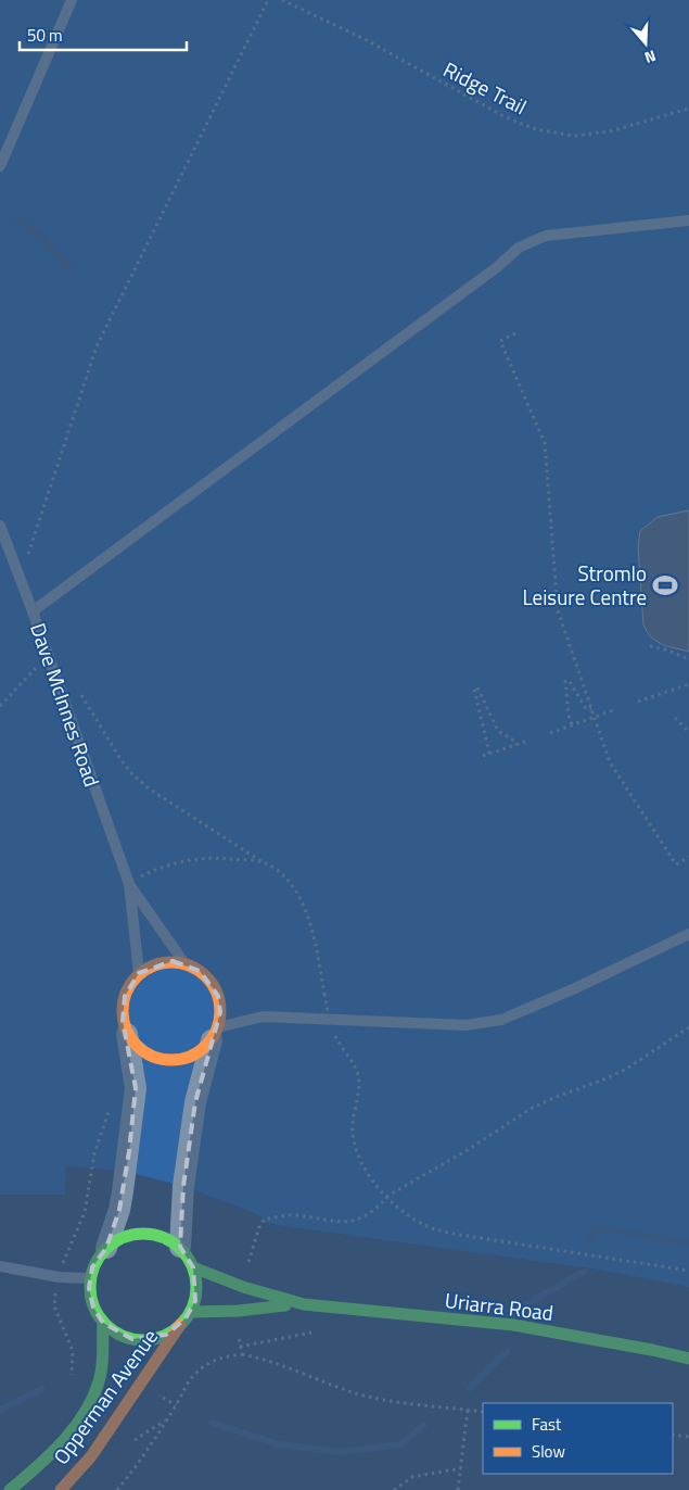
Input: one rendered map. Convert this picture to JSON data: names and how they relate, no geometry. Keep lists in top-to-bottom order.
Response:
{
  "streets": {
    "street": ["Dave McInnes Road", "Uriarra Road", "Opperman Avenue"],
    "path": ["Ridge Trail"]
  },
  "crossings": [
    ["Dave McInnes Road", "Uriarra Road"],
    ["Dave McInnes Road", "Opperman Avenue"],
    ["Uriarra Road", "Opperman Avenue"]
  ],
  "places": {
    "sports": ["Stromlo Leisure Centre"]
  },
  "legend": ["Fast", "Slow"],
  "scale_bar": "50 m",
  "north": "bottom"
}
